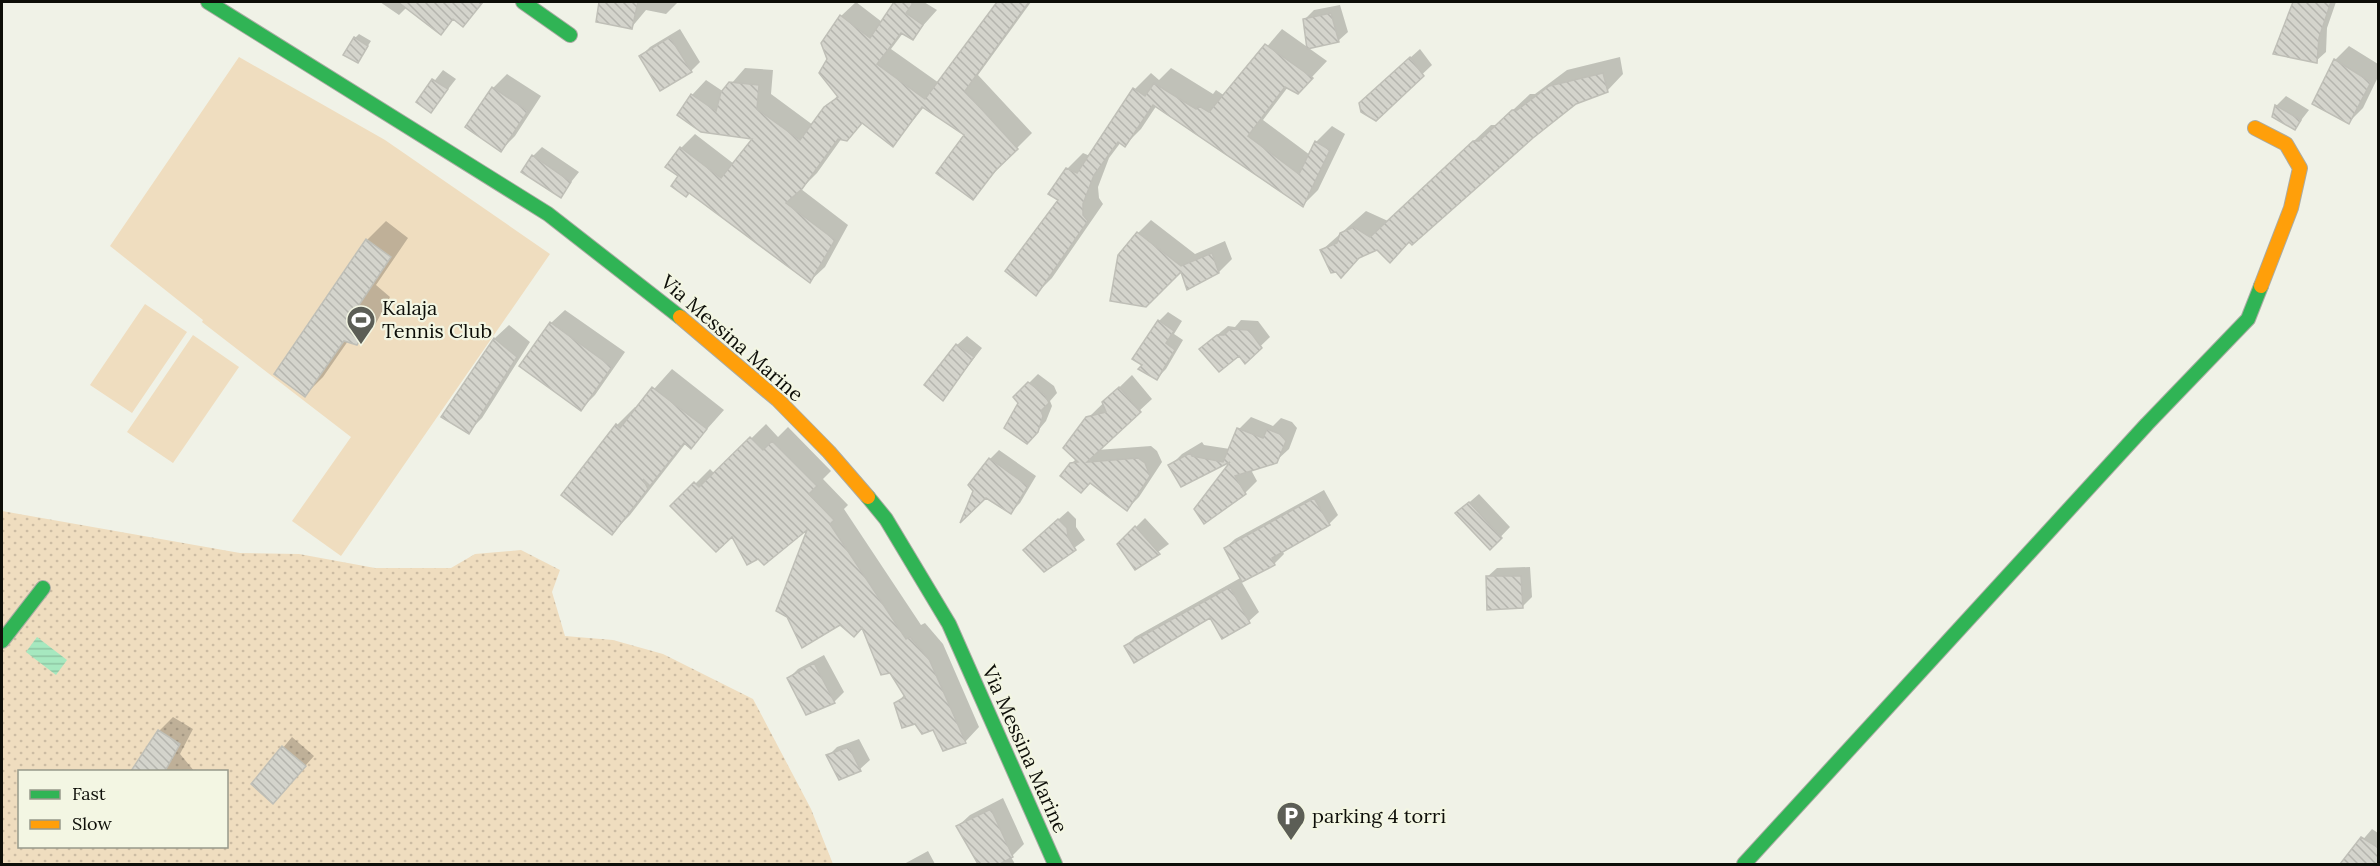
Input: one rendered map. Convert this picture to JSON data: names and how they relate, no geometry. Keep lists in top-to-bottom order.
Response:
{
  "streets": {
    "main road": ["Via Messina Marine"]
  },
  "places": {
    "sports": ["Kalaja Tennis Club"],
    "parking": ["parking 4 torri"]
  },
  "legend": ["Fast", "Slow"]
}
